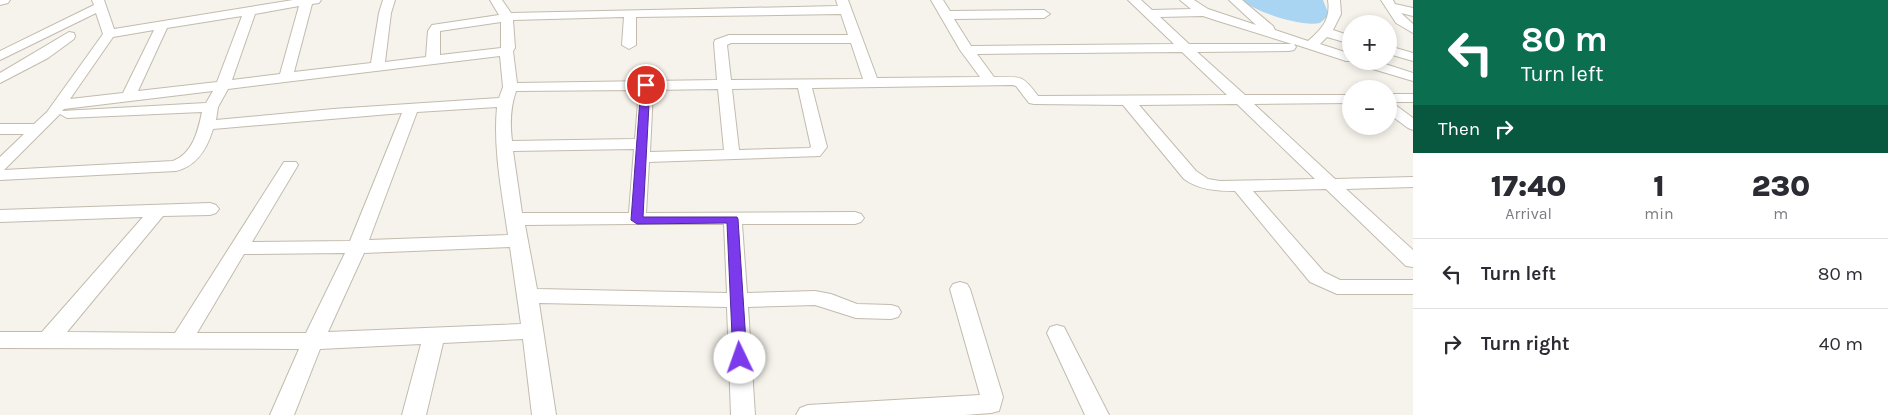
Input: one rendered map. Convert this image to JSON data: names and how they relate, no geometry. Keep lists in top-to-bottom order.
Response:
{
  "page": {
    "turn": ["80 m", "Turn left"],
    "map_buttons": ["+", "−"],
    "then": "Then",
    "eta": [
      "17:40",
      "Arrival",
      "1",
      "min",
      "230",
      "m"
    ],
    "list": [
      {
        "name": "Turn left",
        "value": "80 m"
      },
      {
        "name": "Turn right",
        "value": "40 m"
      }
    ]
  }
}
